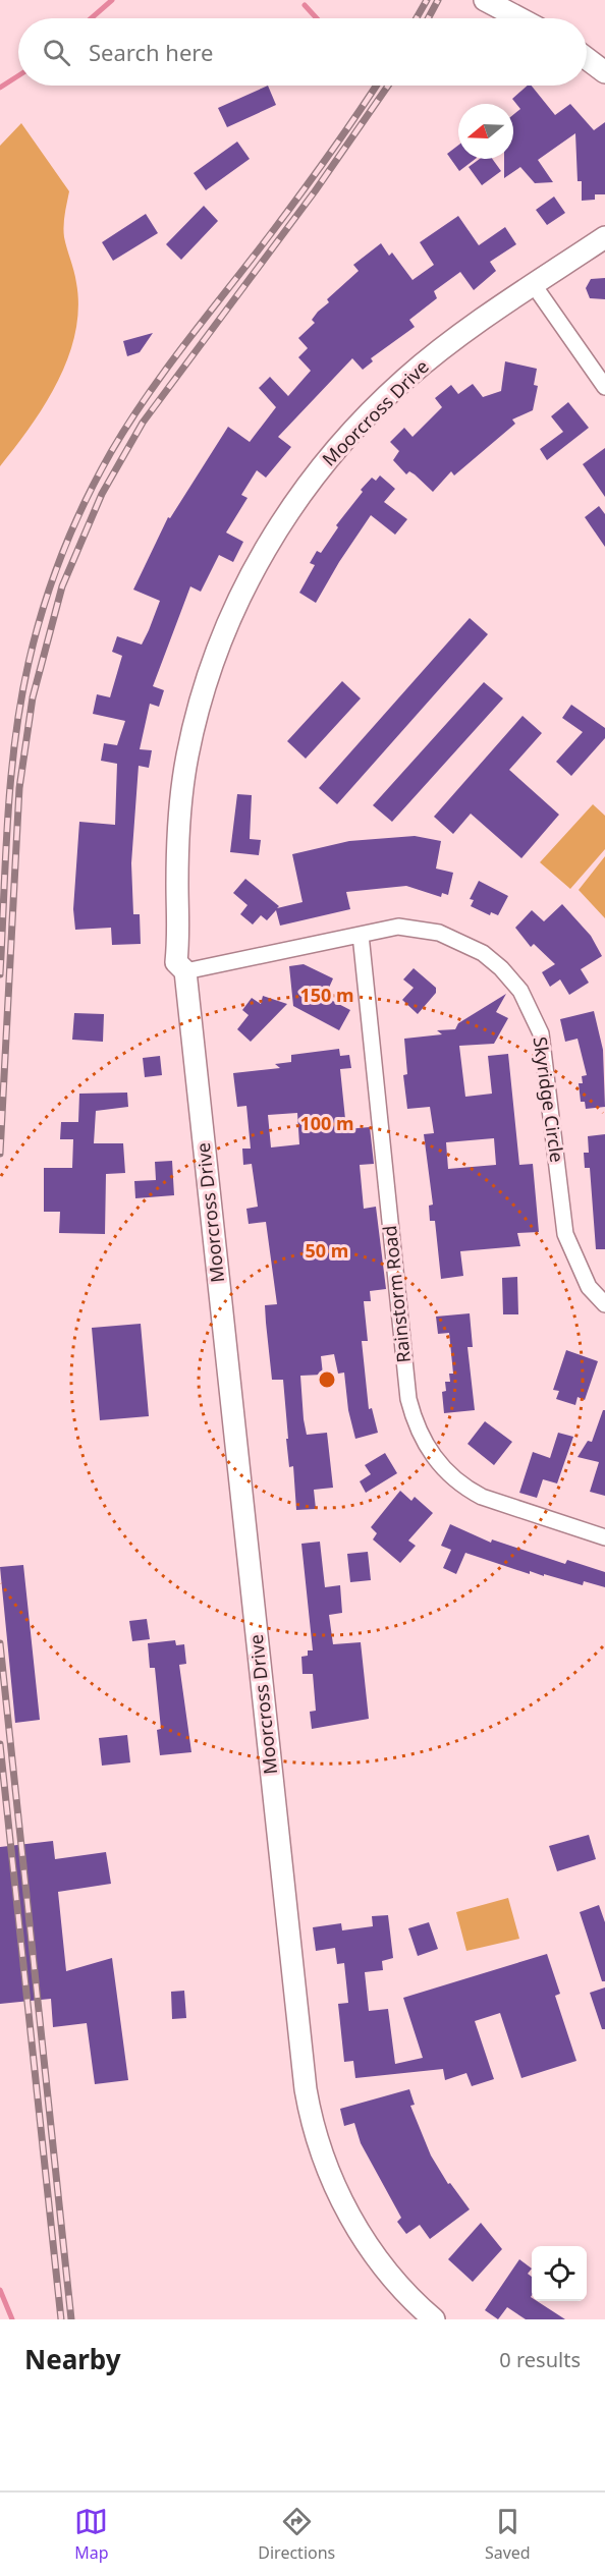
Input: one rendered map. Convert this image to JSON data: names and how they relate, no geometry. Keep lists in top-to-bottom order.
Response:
{
  "streets": {
    "street": ["Moorcross Drive", "Skyridge Circle", "Rainstorm Road"]
  },
  "crossings": [
    ["Moorcross Drive", "Skyridge Circle"],
    ["Skyridge Circle", "Rainstorm Road"]
  ],
  "north": "left",
  "page": {
    "search": "Search here",
    "heading": ["Nearby", "0 results"],
    "nav": ["Map", "Directions", "Saved"]
  },
  "rings": ["150 m", "100 m", "50 m"]
}
